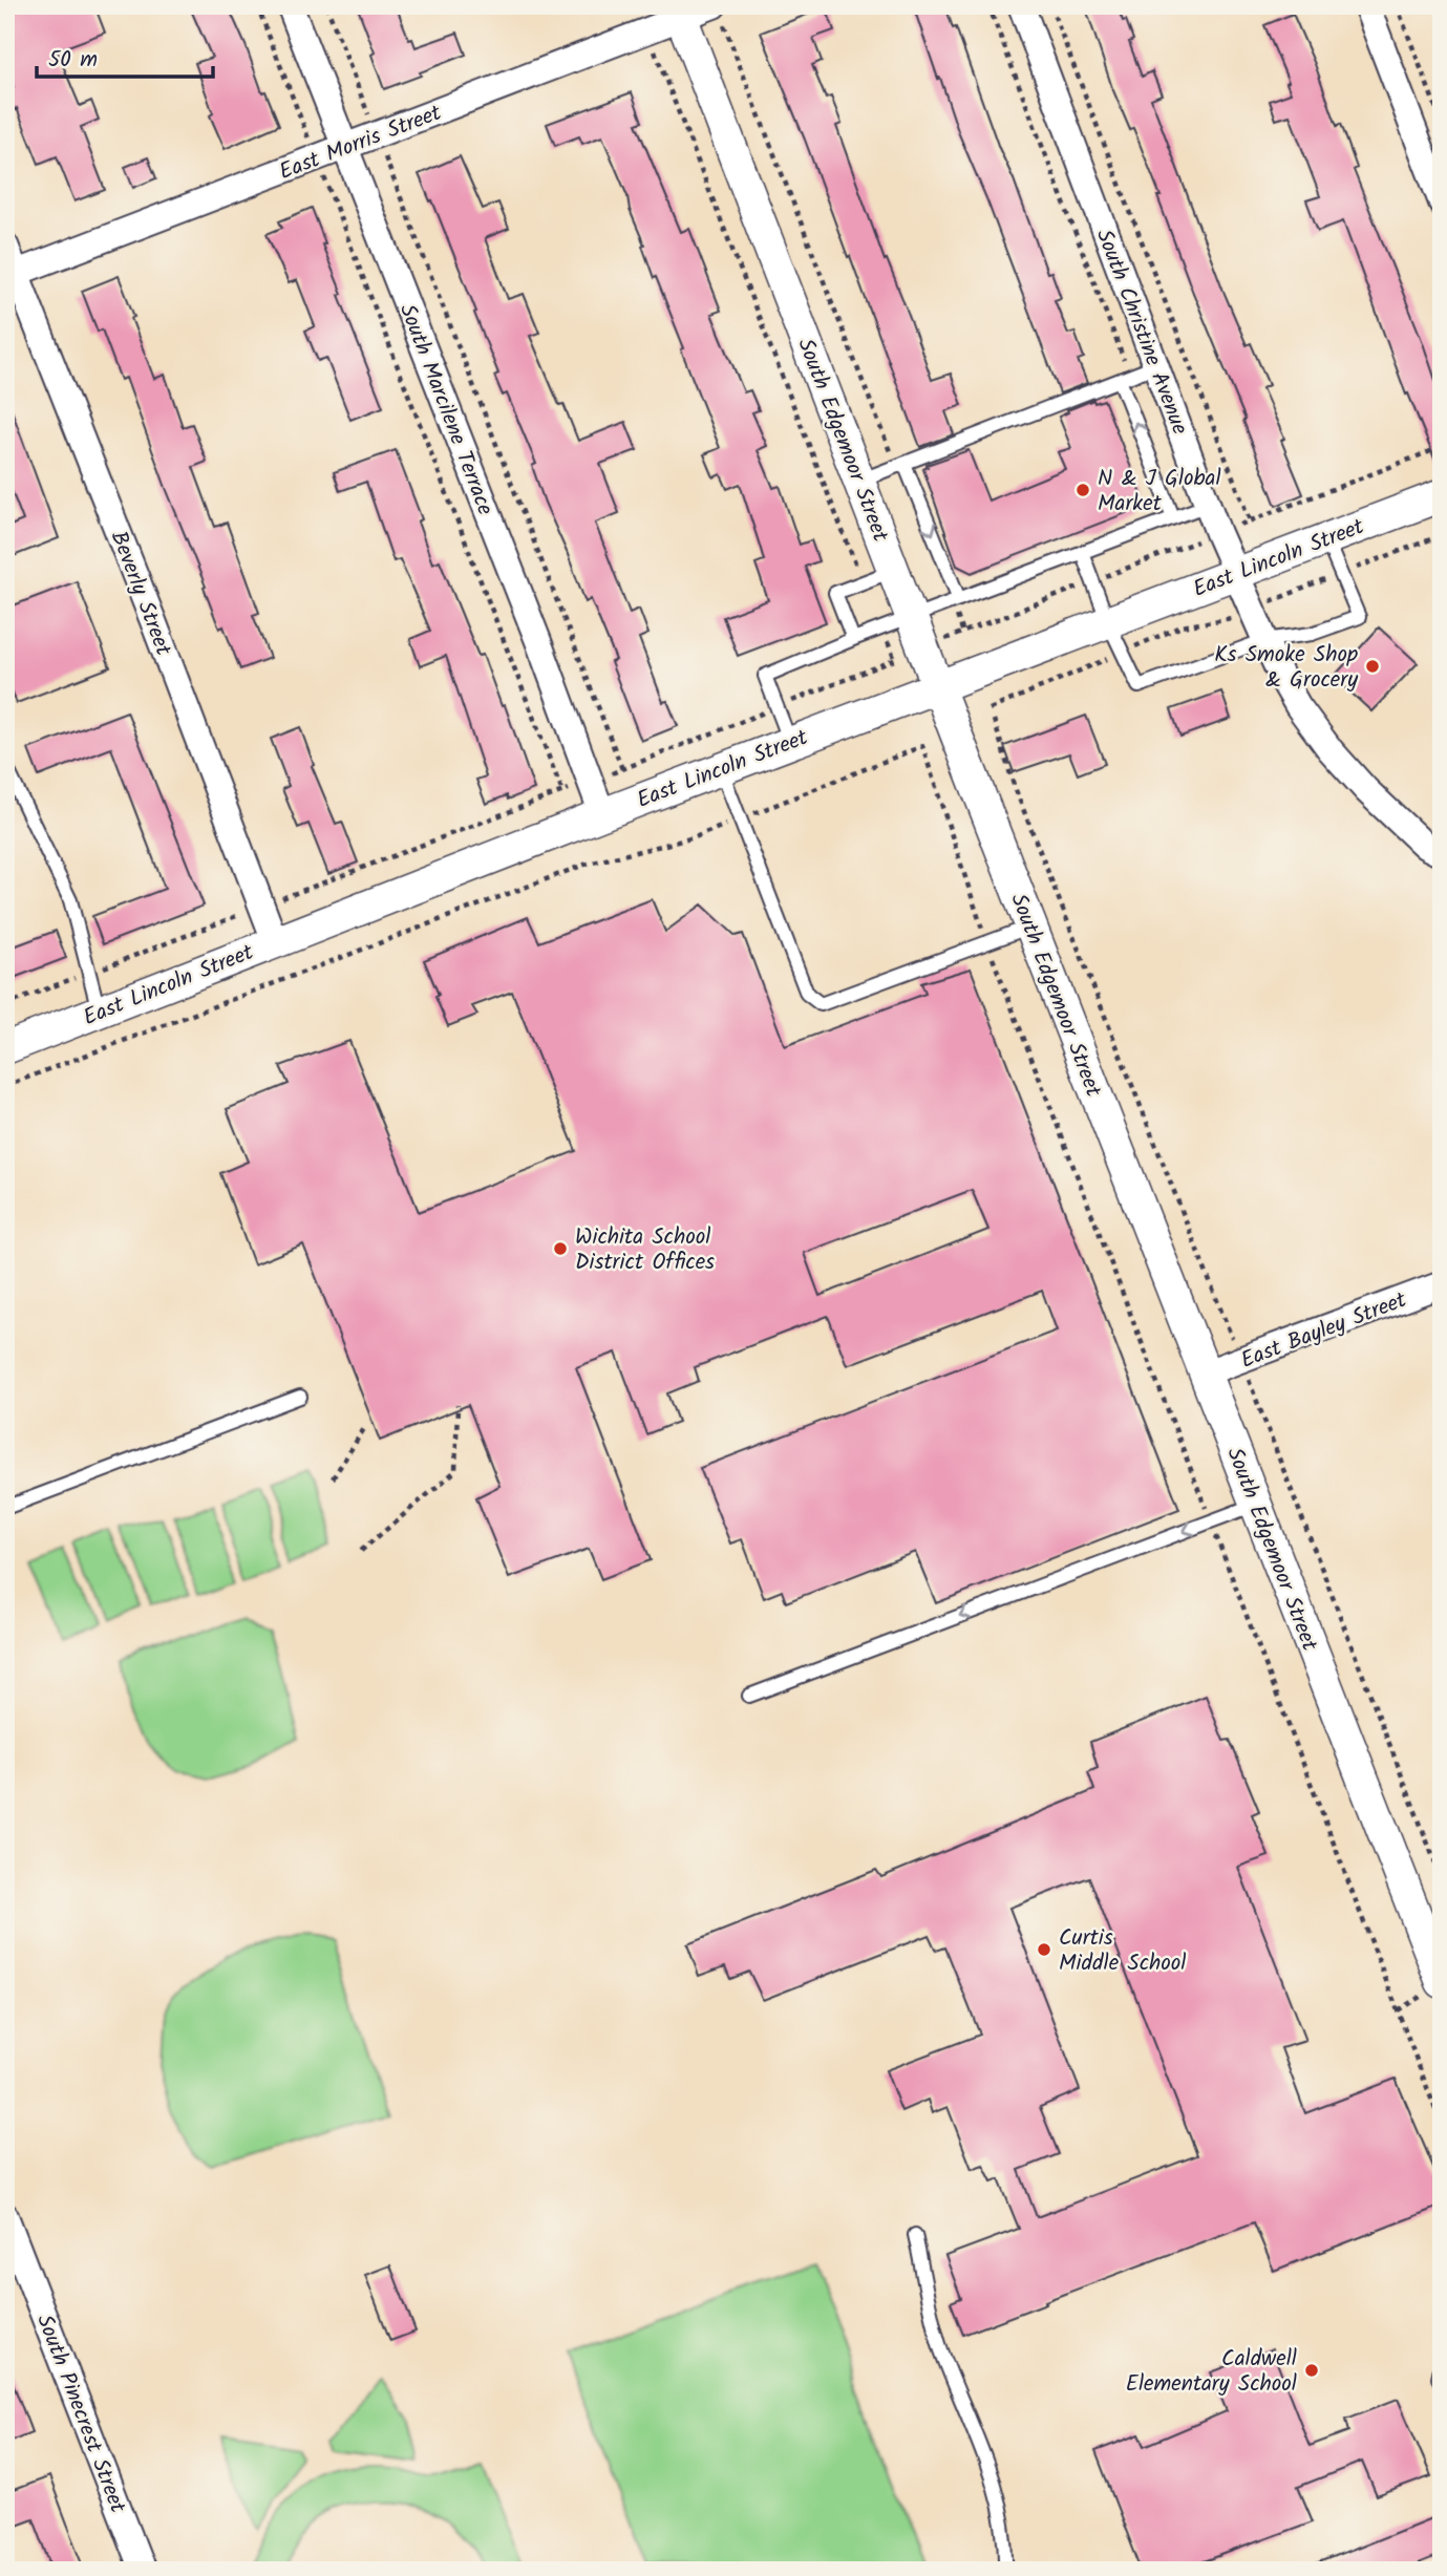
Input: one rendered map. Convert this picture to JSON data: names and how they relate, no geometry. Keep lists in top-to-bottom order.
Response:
{
  "streets": {
    "street": [
      "East Morris Street",
      "South Christine Avenue",
      "South Marcilene Terrace",
      "South Edgemoor Street",
      "East Lincoln Street",
      "Beverly Street",
      "East Bayley Street",
      "South Pinecrest Street"
    ]
  },
  "crossings": [
    ["East Morris Street", "South Marcilene Terrace"],
    ["East Morris Street", "South Edgemoor Street"],
    ["East Morris Street", "Beverly Street"],
    ["South Christine Avenue", "East Lincoln Street"],
    ["South Marcilene Terrace", "East Lincoln Street"],
    ["South Edgemoor Street", "East Lincoln Street"],
    ["South Edgemoor Street", "East Bayley Street"],
    ["East Lincoln Street", "Beverly Street"]
  ],
  "places": [
    "N & J Global Market",
    "Ks Smoke Shop & Grocery",
    "Wichita School District Offices",
    "Curtis Middle School",
    "Caldwell Elementary School"
  ],
  "scale_bar": "50 m"
}
